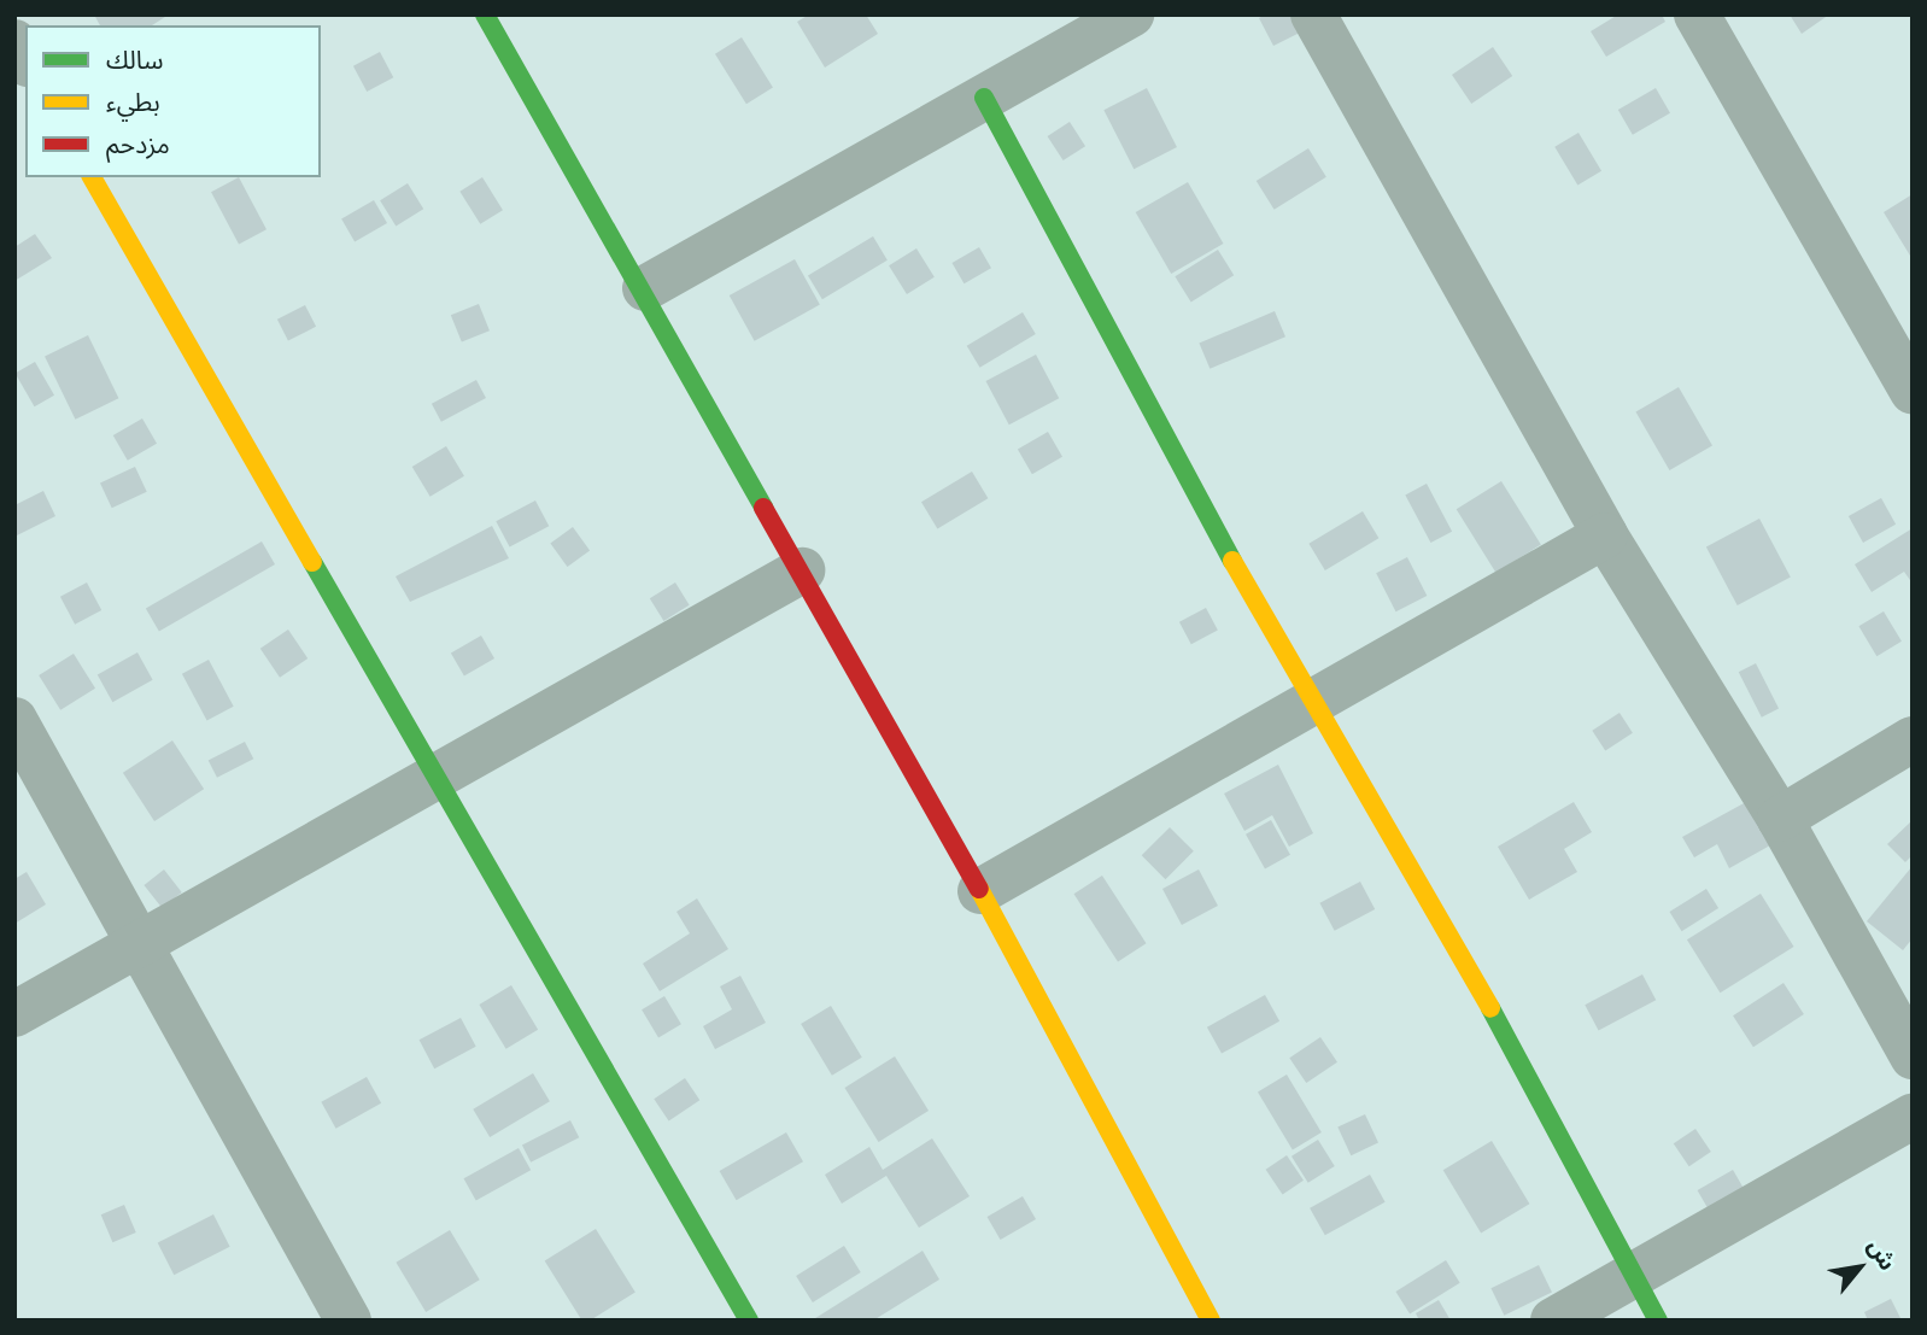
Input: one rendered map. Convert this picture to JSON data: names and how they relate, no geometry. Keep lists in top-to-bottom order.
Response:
{
  "legend": ["سالك", "بطيء", "مزدحم"],
  "north": "top right"
}
